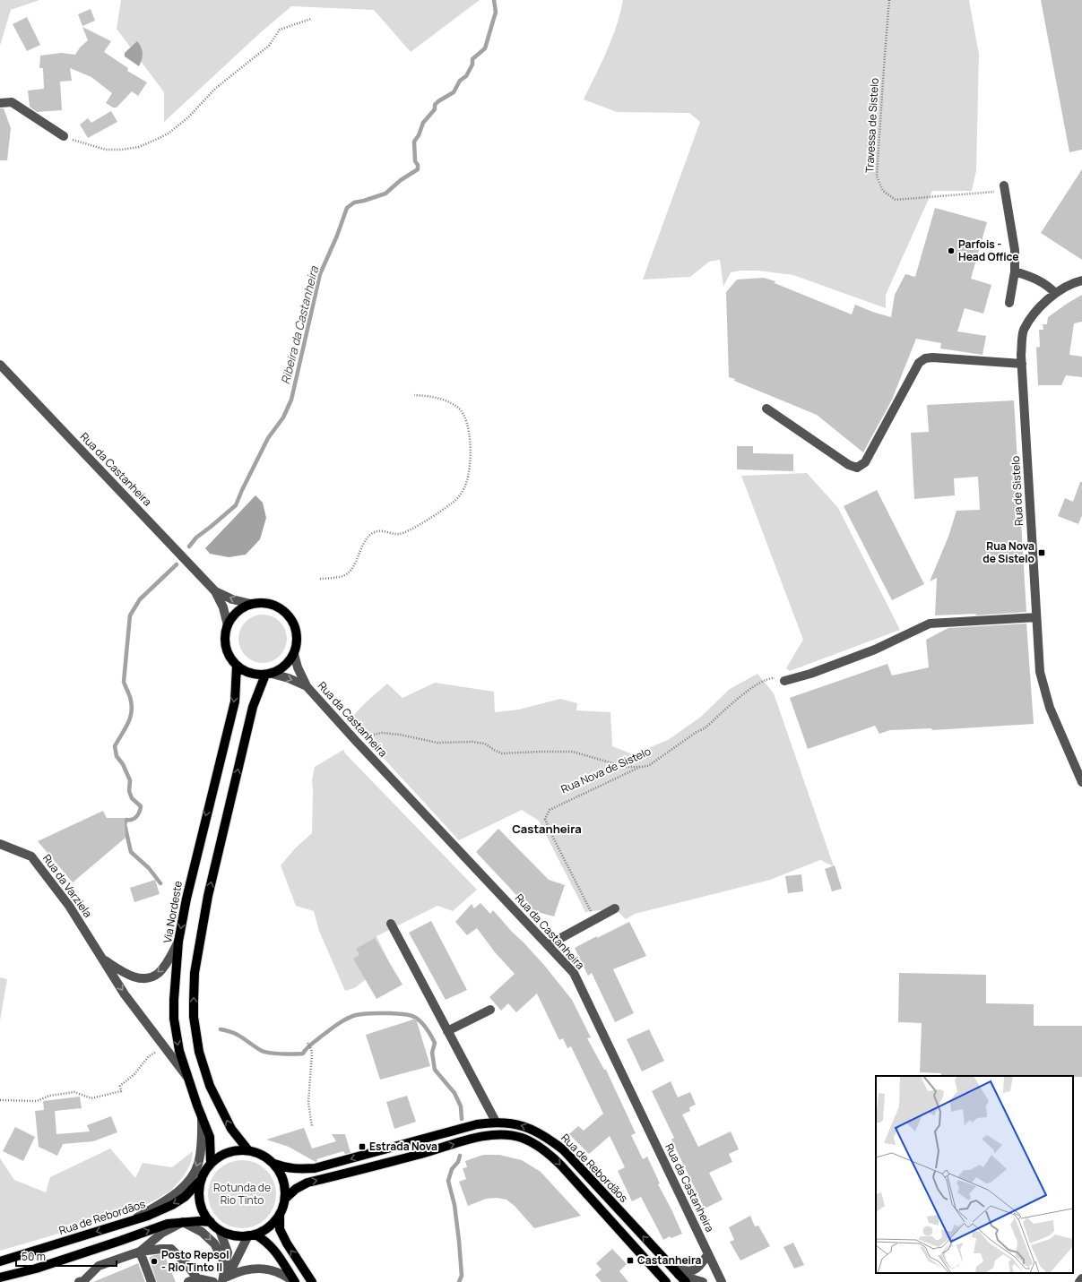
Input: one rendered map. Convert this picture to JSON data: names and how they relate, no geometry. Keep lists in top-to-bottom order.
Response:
{
  "streets": {
    "main road": ["Via Nordeste", "Rua de Rebordãos"],
    "street": ["Rua da Castanheira", "Rua de Sistelo", "Rua da Varziela"],
    "path": ["Travessa de Sistelo", "Rua Nova de Sistelo"]
  },
  "crossings": [
    ["Rua da Castanheira", "Via Nordeste"],
    ["Rua da Varziela", "Via Nordeste"],
    ["Via Nordeste", "Rua de Rebordãos"]
  ],
  "districts": ["Castanheira"],
  "water": ["Ribeira da Castanheira"],
  "parks": ["Rotunda de Rio Tinto"],
  "places": {
    "other": ["Parfois - Head Office", "Posto Repsol - Rio Tinto II"],
    "transit": ["Rua Nova de Sistelo", "Estrada Nova", "Castanheira"]
  },
  "scale_bar": "50 m"
}
